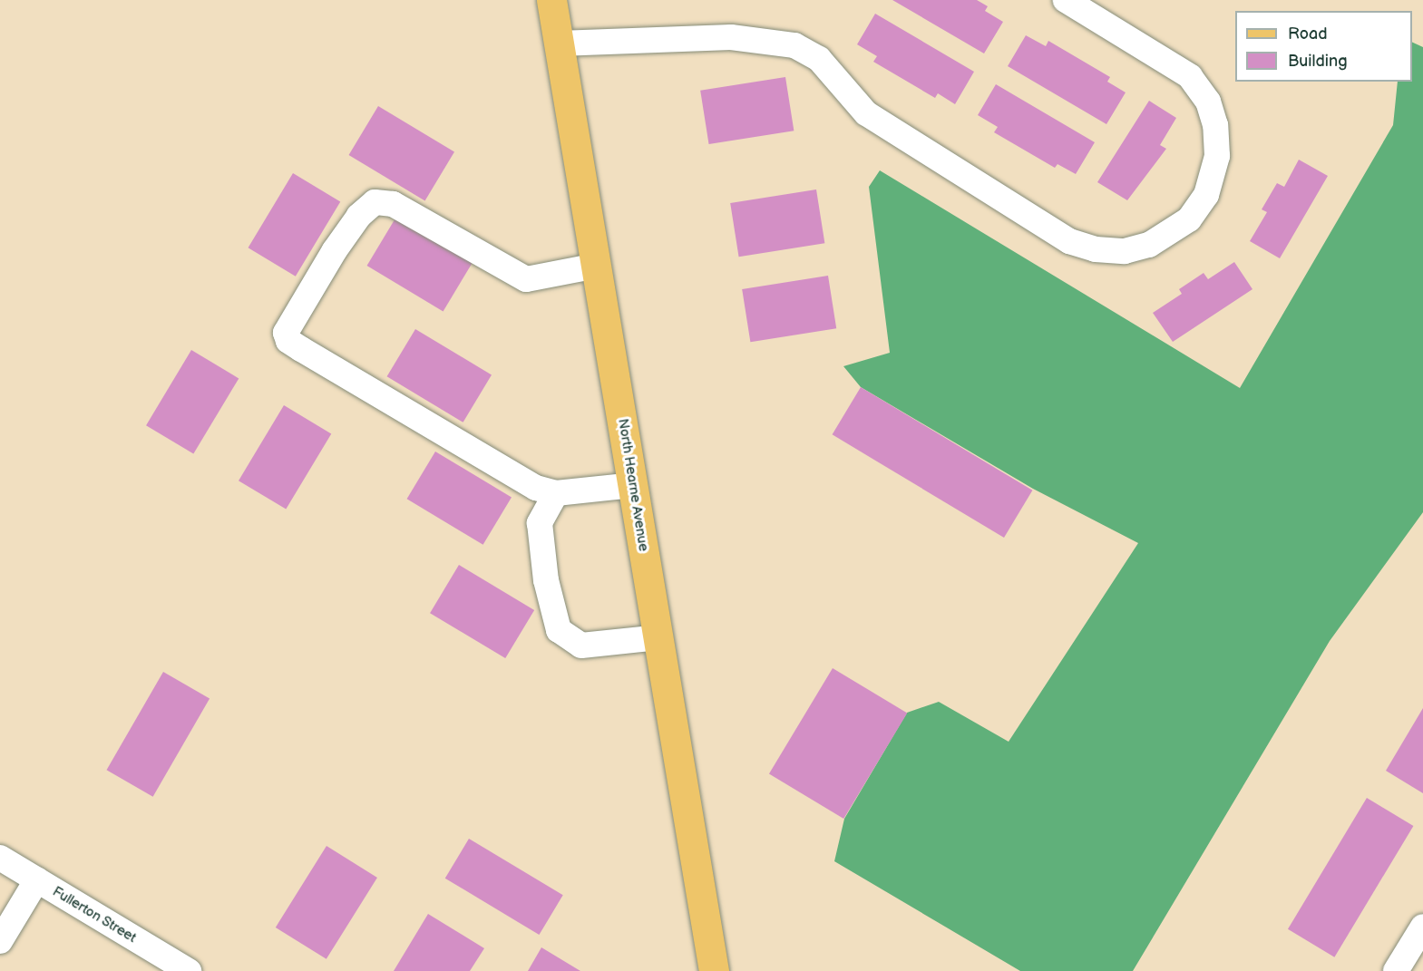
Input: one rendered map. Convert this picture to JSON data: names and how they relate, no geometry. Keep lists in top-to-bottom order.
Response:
{
  "streets": {
    "main road": ["North Hearne Avenue"],
    "street": ["Fullerton Street"]
  },
  "legend": ["Road", "Building"]
}
